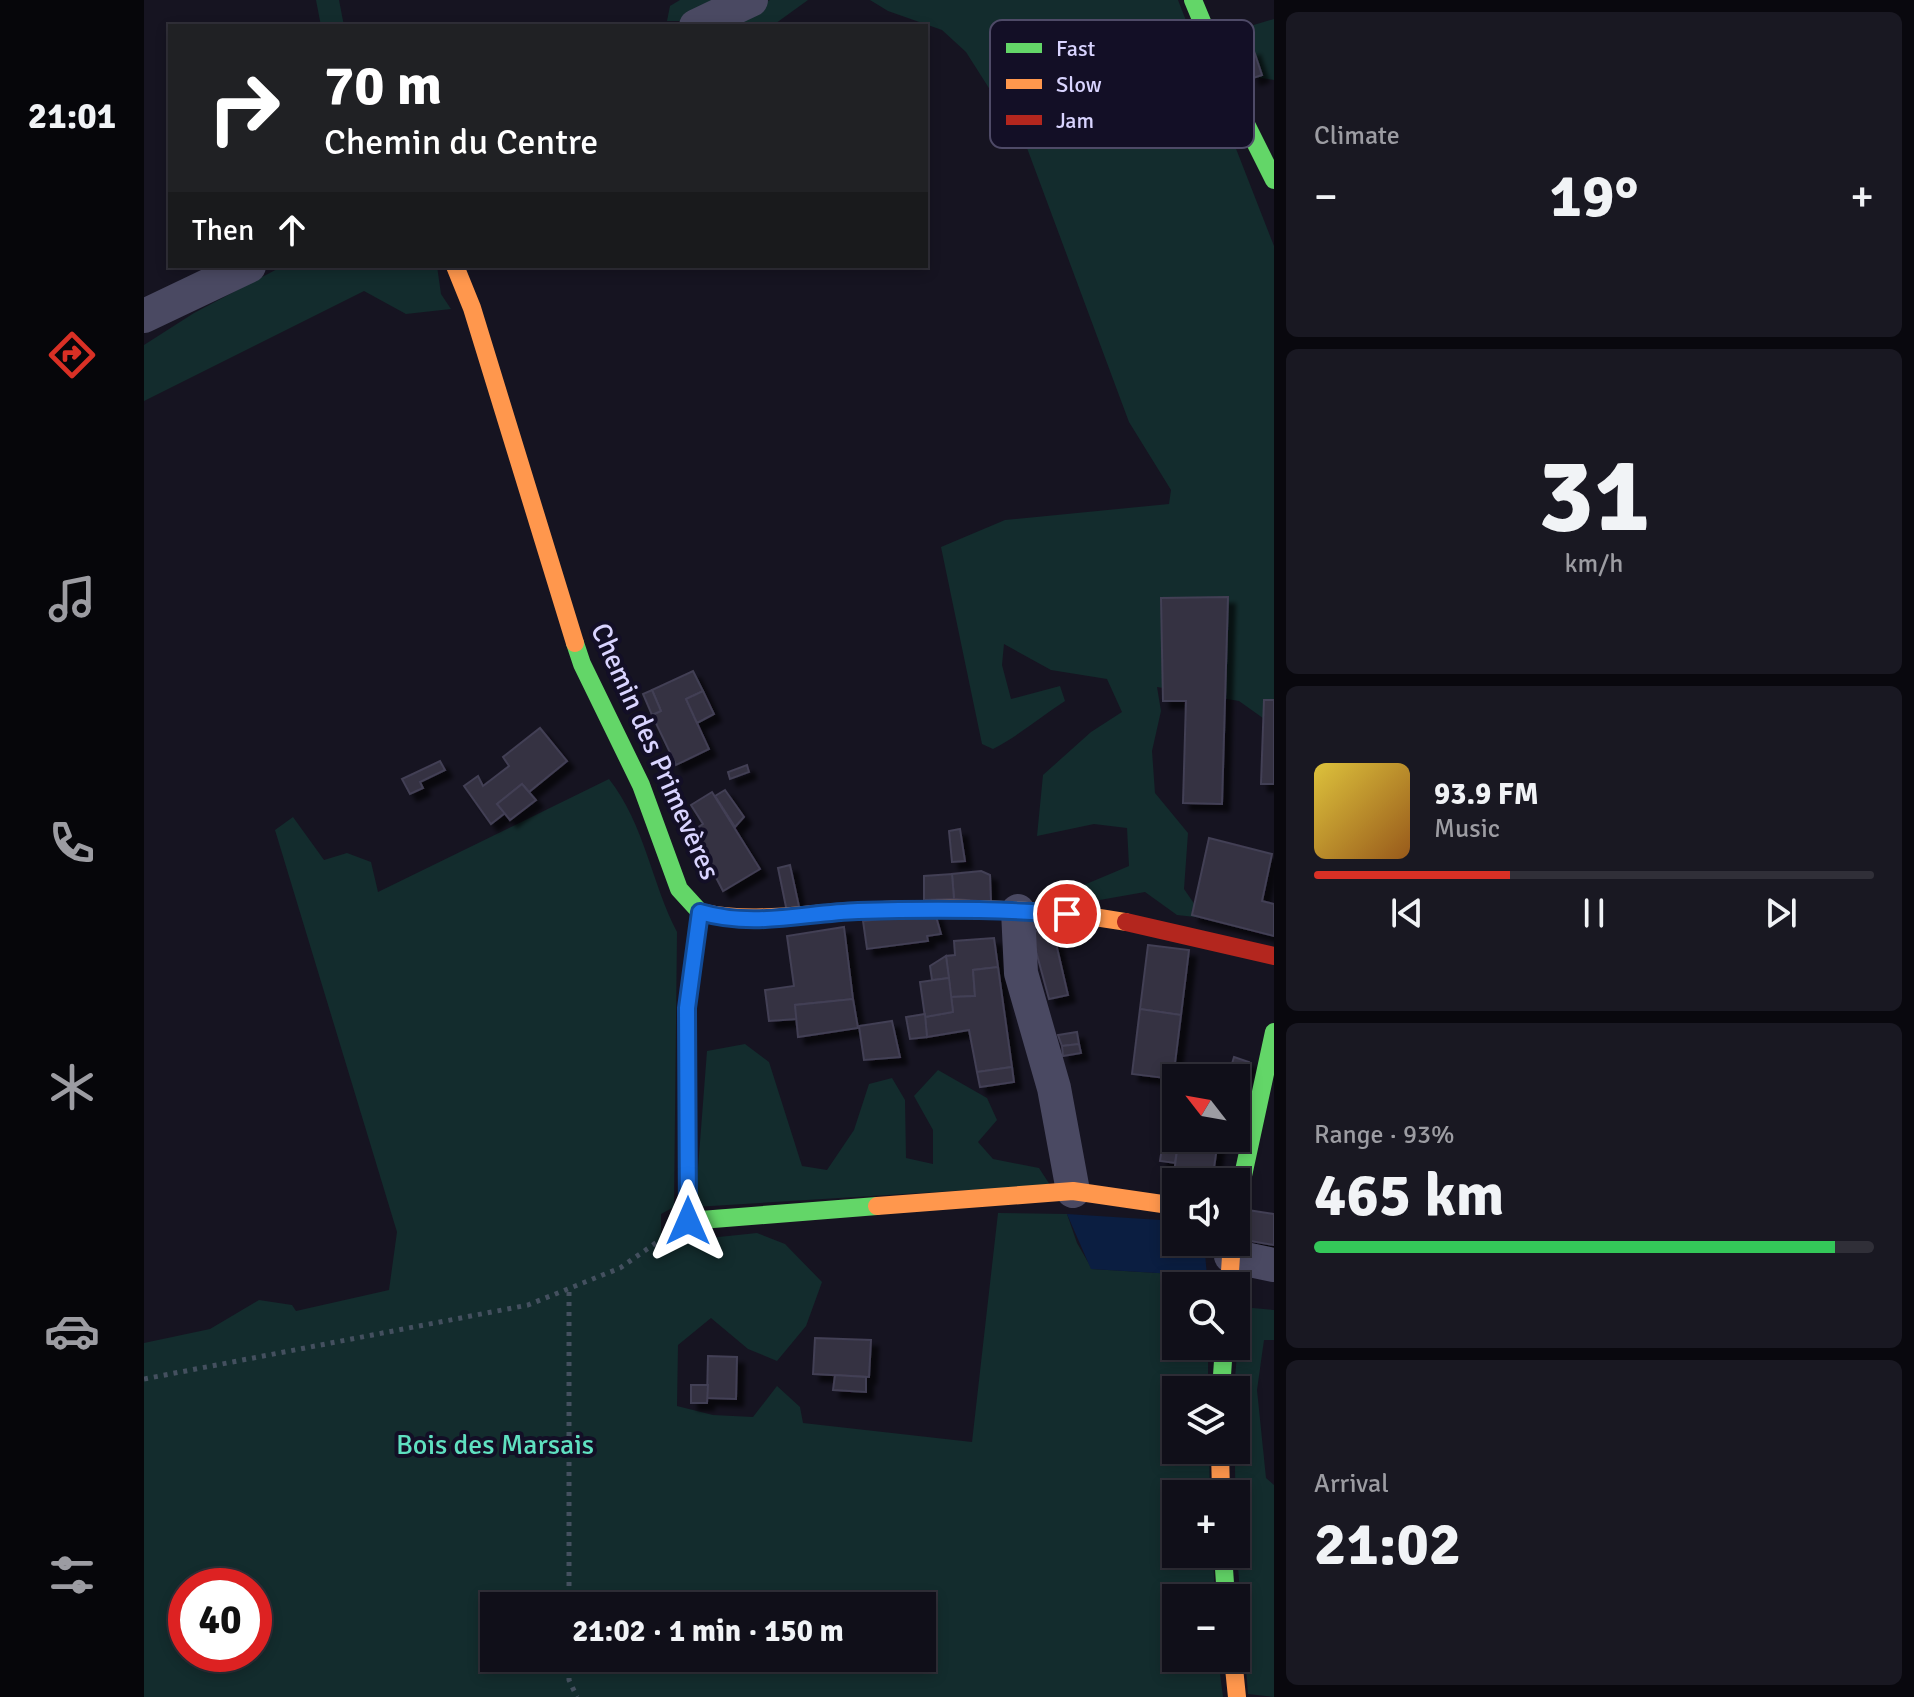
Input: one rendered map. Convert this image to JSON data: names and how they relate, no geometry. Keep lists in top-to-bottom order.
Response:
{
  "streets": {
    "street": ["Chemin des Primevères"]
  },
  "parks": ["Bois des Marsais"],
  "legend": ["Fast", "Slow", "Jam"],
  "north": "top left",
  "page": {
    "tabs": "21:01",
    "tile": [
      "Climate",
      ["31", "km/h"],
      ["Range · 93%", "465 km"],
      ["Arrival", "21:02"]
    ],
    "turn": ["70 m", "Chemin du Centre"],
    "heat": ["−", "19°", "+"],
    "then": "Then",
    "song": ["93.9 FM", "Music"],
    "map_buttons": ["+", "−"],
    "limit": "40",
    "trip": "21:02 · 1 min · 150 m"
  }
}
